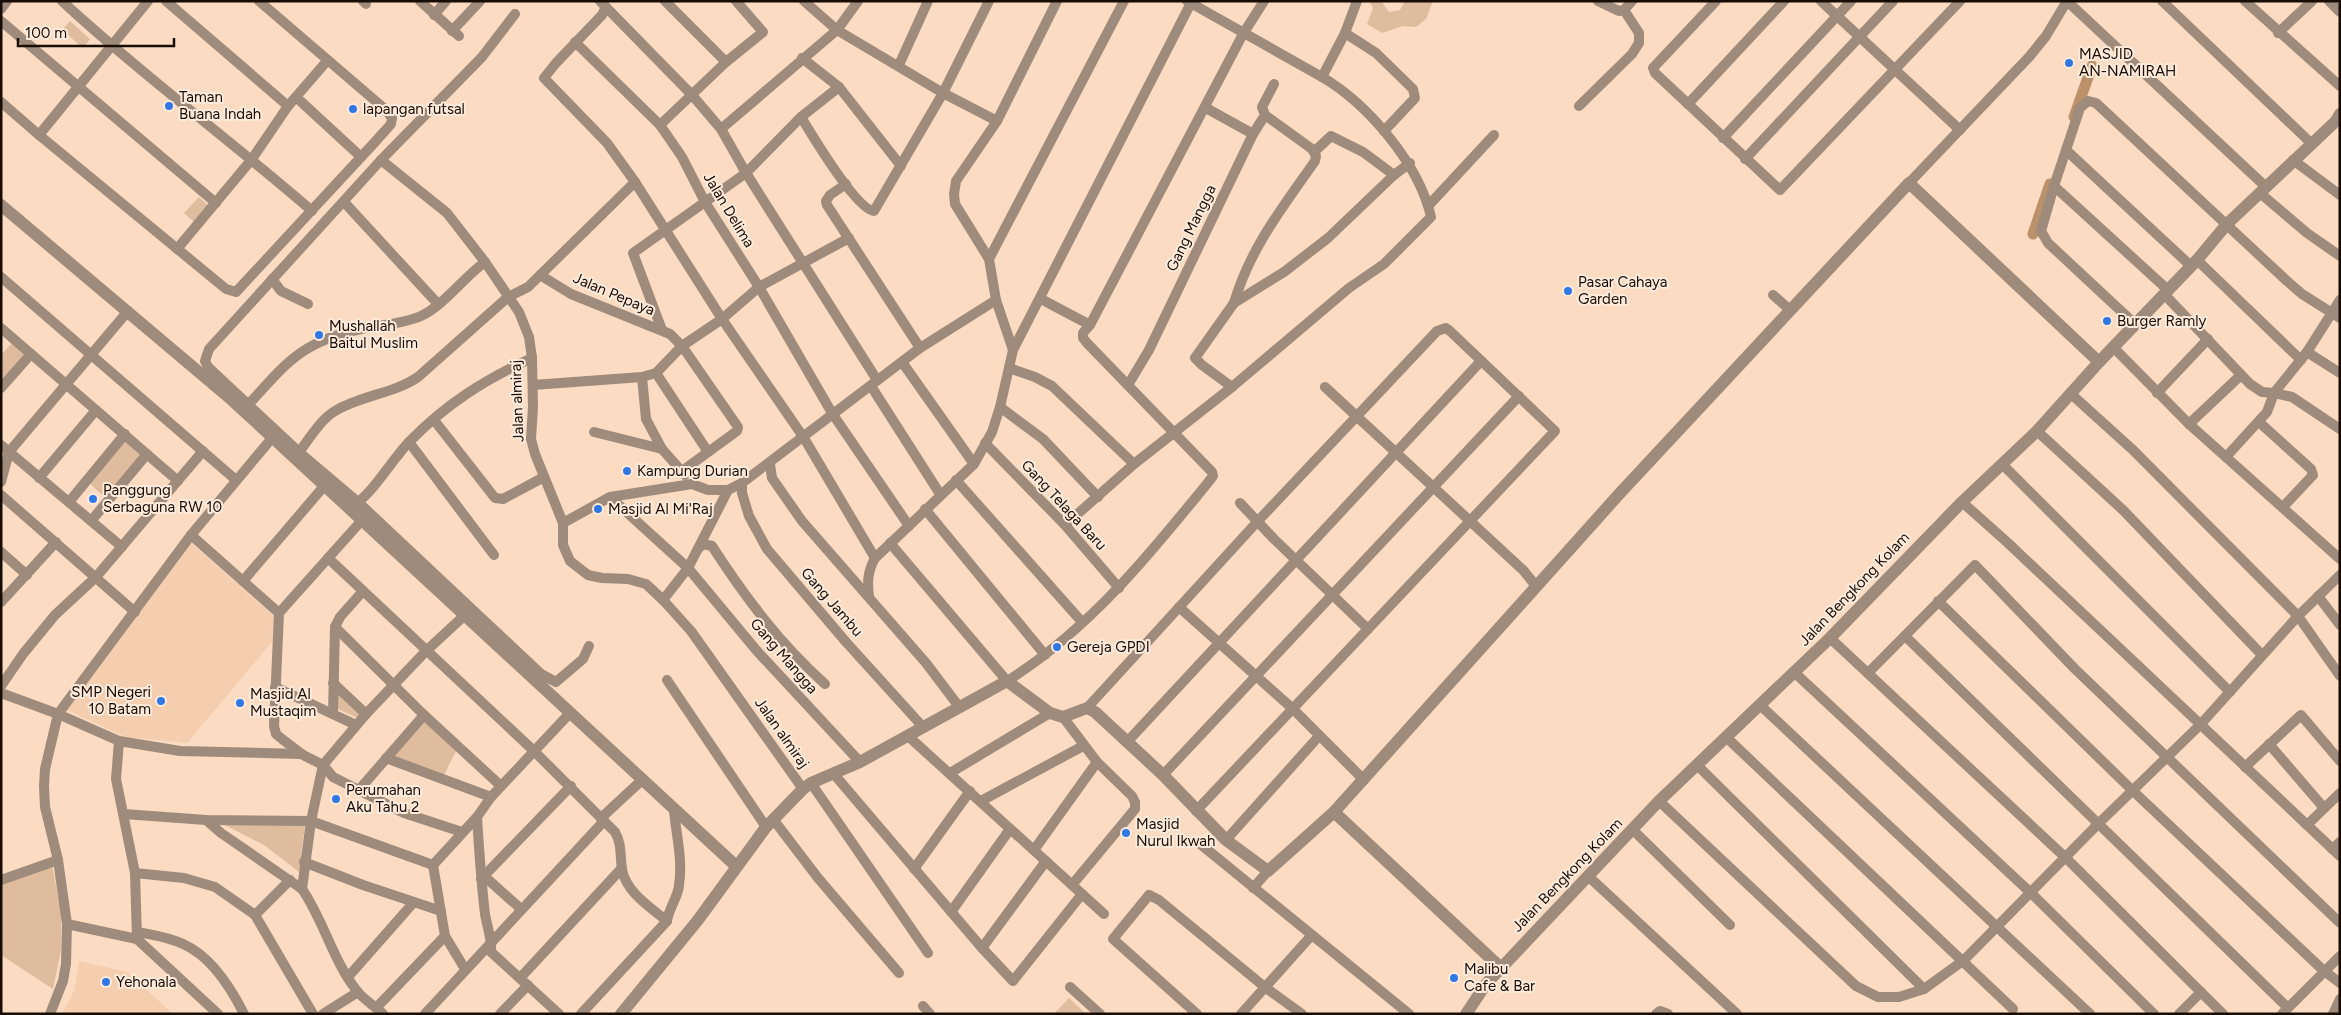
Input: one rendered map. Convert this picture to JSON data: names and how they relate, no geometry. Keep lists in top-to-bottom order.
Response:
{
  "streets": {
    "street": [
      "Jalan Delima",
      "Gang Mangga",
      "Jalan Pepaya",
      "Jalan almiraj",
      "Gang Telaga Baru",
      "Jalan Bengkong Kolam",
      "Gang Jambu"
    ]
  },
  "places": [
    "MASJID AN-NAMIRAH",
    "Taman Buana Indah",
    "lapangan futsal",
    "Pasar Cahaya Garden",
    "Burger Ramly",
    "Mushallah Baitul Muslim",
    "Kampung Durian",
    "Panggung Serbaguna RW 10",
    "Masjid Al Mi'Raj",
    "Gereja GPDI",
    "SMP Negeri 10 Batam",
    "Masjid Al Mustaqim",
    "Perumahan Aku Tahu 2",
    "Masjid Nurul Ikwah",
    "Malibu Cafe & Bar",
    "Yehonala"
  ],
  "scale_bar": "100 m"
}
